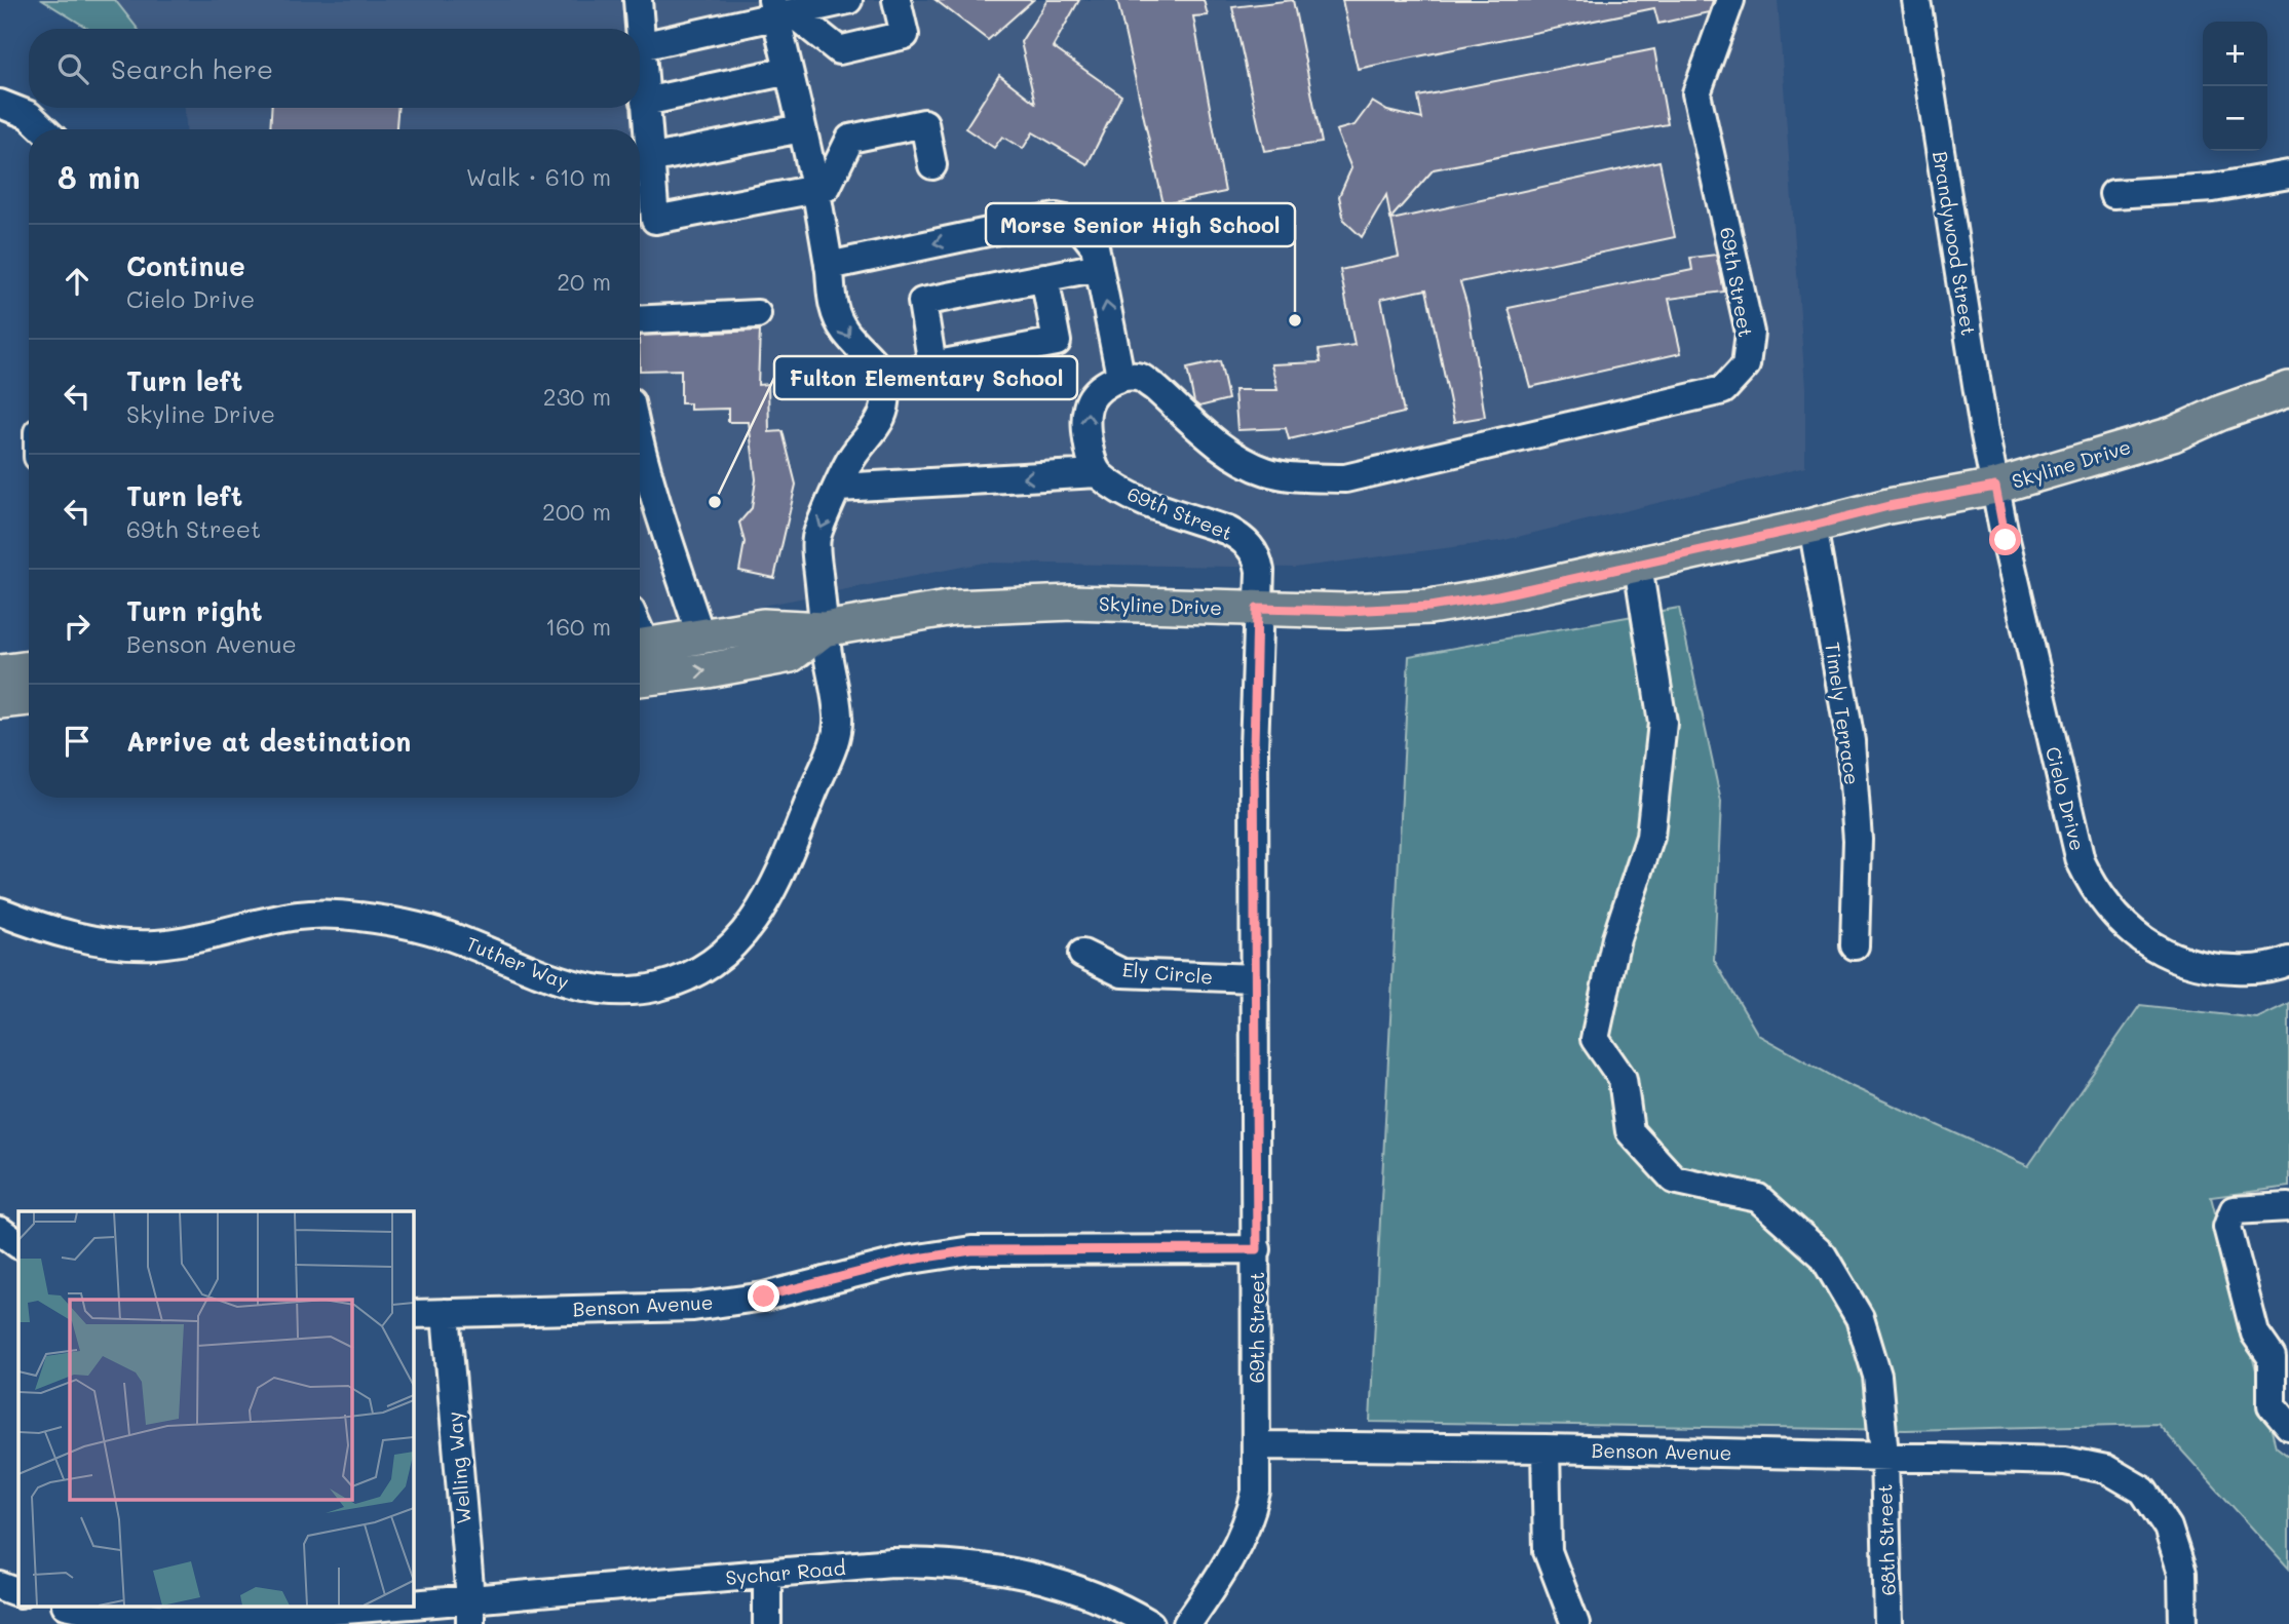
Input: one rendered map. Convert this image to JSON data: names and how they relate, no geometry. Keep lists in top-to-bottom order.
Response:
{
  "streets": {
    "main road": ["Skyline Drive"],
    "street": [
      "Brandywood Street",
      "69th Street",
      "Timely Terrace",
      "Cielo Drive",
      "Tuther Way",
      "Ely Circle",
      "Benson Avenue",
      "Welling Way",
      "68th Street",
      "Sychar Road"
    ]
  },
  "crossings": [
    ["Brandywood Street", "Skyline Drive"],
    ["Brandywood Street", "Cielo Drive"],
    ["69th Street", "Skyline Drive"],
    ["69th Street", "Ely Circle"],
    ["69th Street", "Benson Avenue"],
    ["Skyline Drive", "Timely Terrace"],
    ["Skyline Drive", "Cielo Drive"],
    ["Skyline Drive", "Tuther Way"],
    ["Skyline Drive", "68th Street"],
    ["Benson Avenue", "Welling Way"],
    ["Benson Avenue", "68th Street"],
    ["Welling Way", "Sychar Road"]
  ],
  "places": ["Morse Senior High School", "Fulton Elementary School"],
  "page": {
    "map_buttons": ["+", "−"],
    "search": "Search here",
    "heading": ["8 min", "Walk · 610 m"],
    "list": [
      ["Continue", "Cielo Drive", "20 m"],
      ["Turn left", "Skyline Drive", "230 m"],
      ["Turn left", "69th Street", "200 m"],
      ["Turn right", "Benson Avenue", "160 m"],
      "Arrive at destination"
    ]
  }
}
